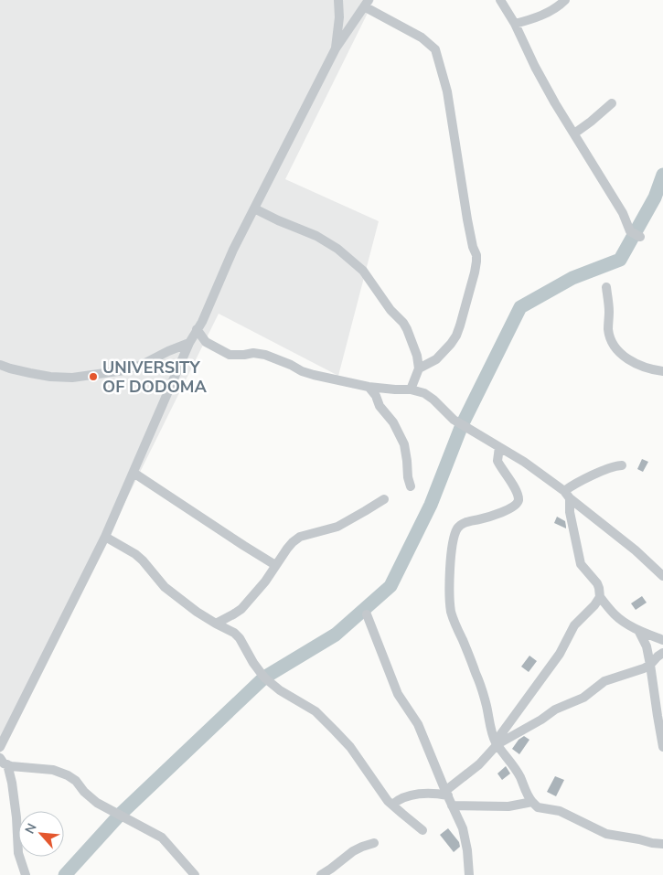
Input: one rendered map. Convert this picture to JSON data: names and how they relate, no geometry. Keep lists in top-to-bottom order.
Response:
{
  "places": ["UNIVERSITY OF DODOMA"],
  "north": "top left"
}
